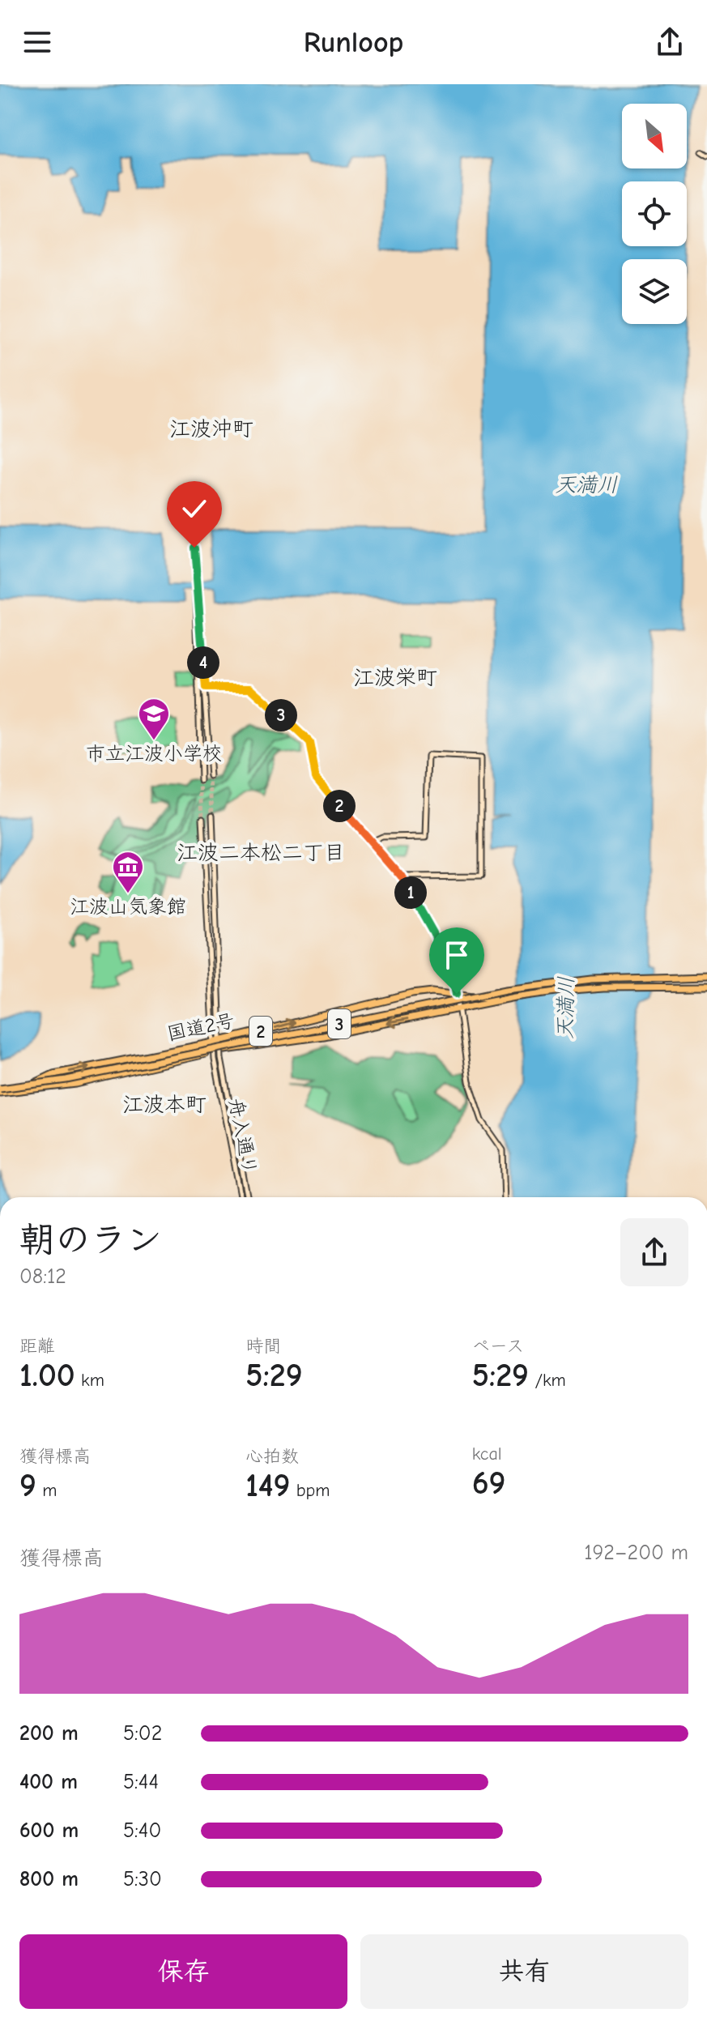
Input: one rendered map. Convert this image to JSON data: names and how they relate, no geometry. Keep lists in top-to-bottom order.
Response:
{
  "streets": {
    "highway": ["3", "国道2号", "2"],
    "street": ["舟入通り"]
  },
  "crossings": [
    ["3", "2"],
    ["国道2号", "2"],
    ["国道2号", "舟入通り"]
  ],
  "districts": [
    "江波沖町",
    "江波栄町",
    "江波二本松二丁目",
    "江波本町"
  ],
  "water": ["天満川"],
  "places": {
    "school or university": ["市立江波小学校"],
    "museum": ["江波山気象館"]
  },
  "north": "bottom right",
  "page": {
    "header": "Runloop",
    "pins": [
      "4",
      "3",
      "2",
      "1"
    ],
    "heading": ["朝のラン", "08:12"],
    "stats": [
      ["距離", "1.00 km"],
      ["時間", "5:29"],
      ["ペース", "5:29 /km"],
      ["獲得標高", "9 m"],
      ["心拍数", "149 bpm"],
      ["kcal", "69"]
    ],
    "chart": ["獲得標高", "192–200 m"],
    "list": [
      {
        "name": "200 m",
        "note": "5:02"
      },
      {
        "name": "400 m",
        "note": "5:44"
      },
      {
        "name": "600 m",
        "note": "5:40"
      },
      {
        "name": "800 m",
        "note": "5:30"
      }
    ],
    "buttons": ["保存", "共有"]
  }
}
